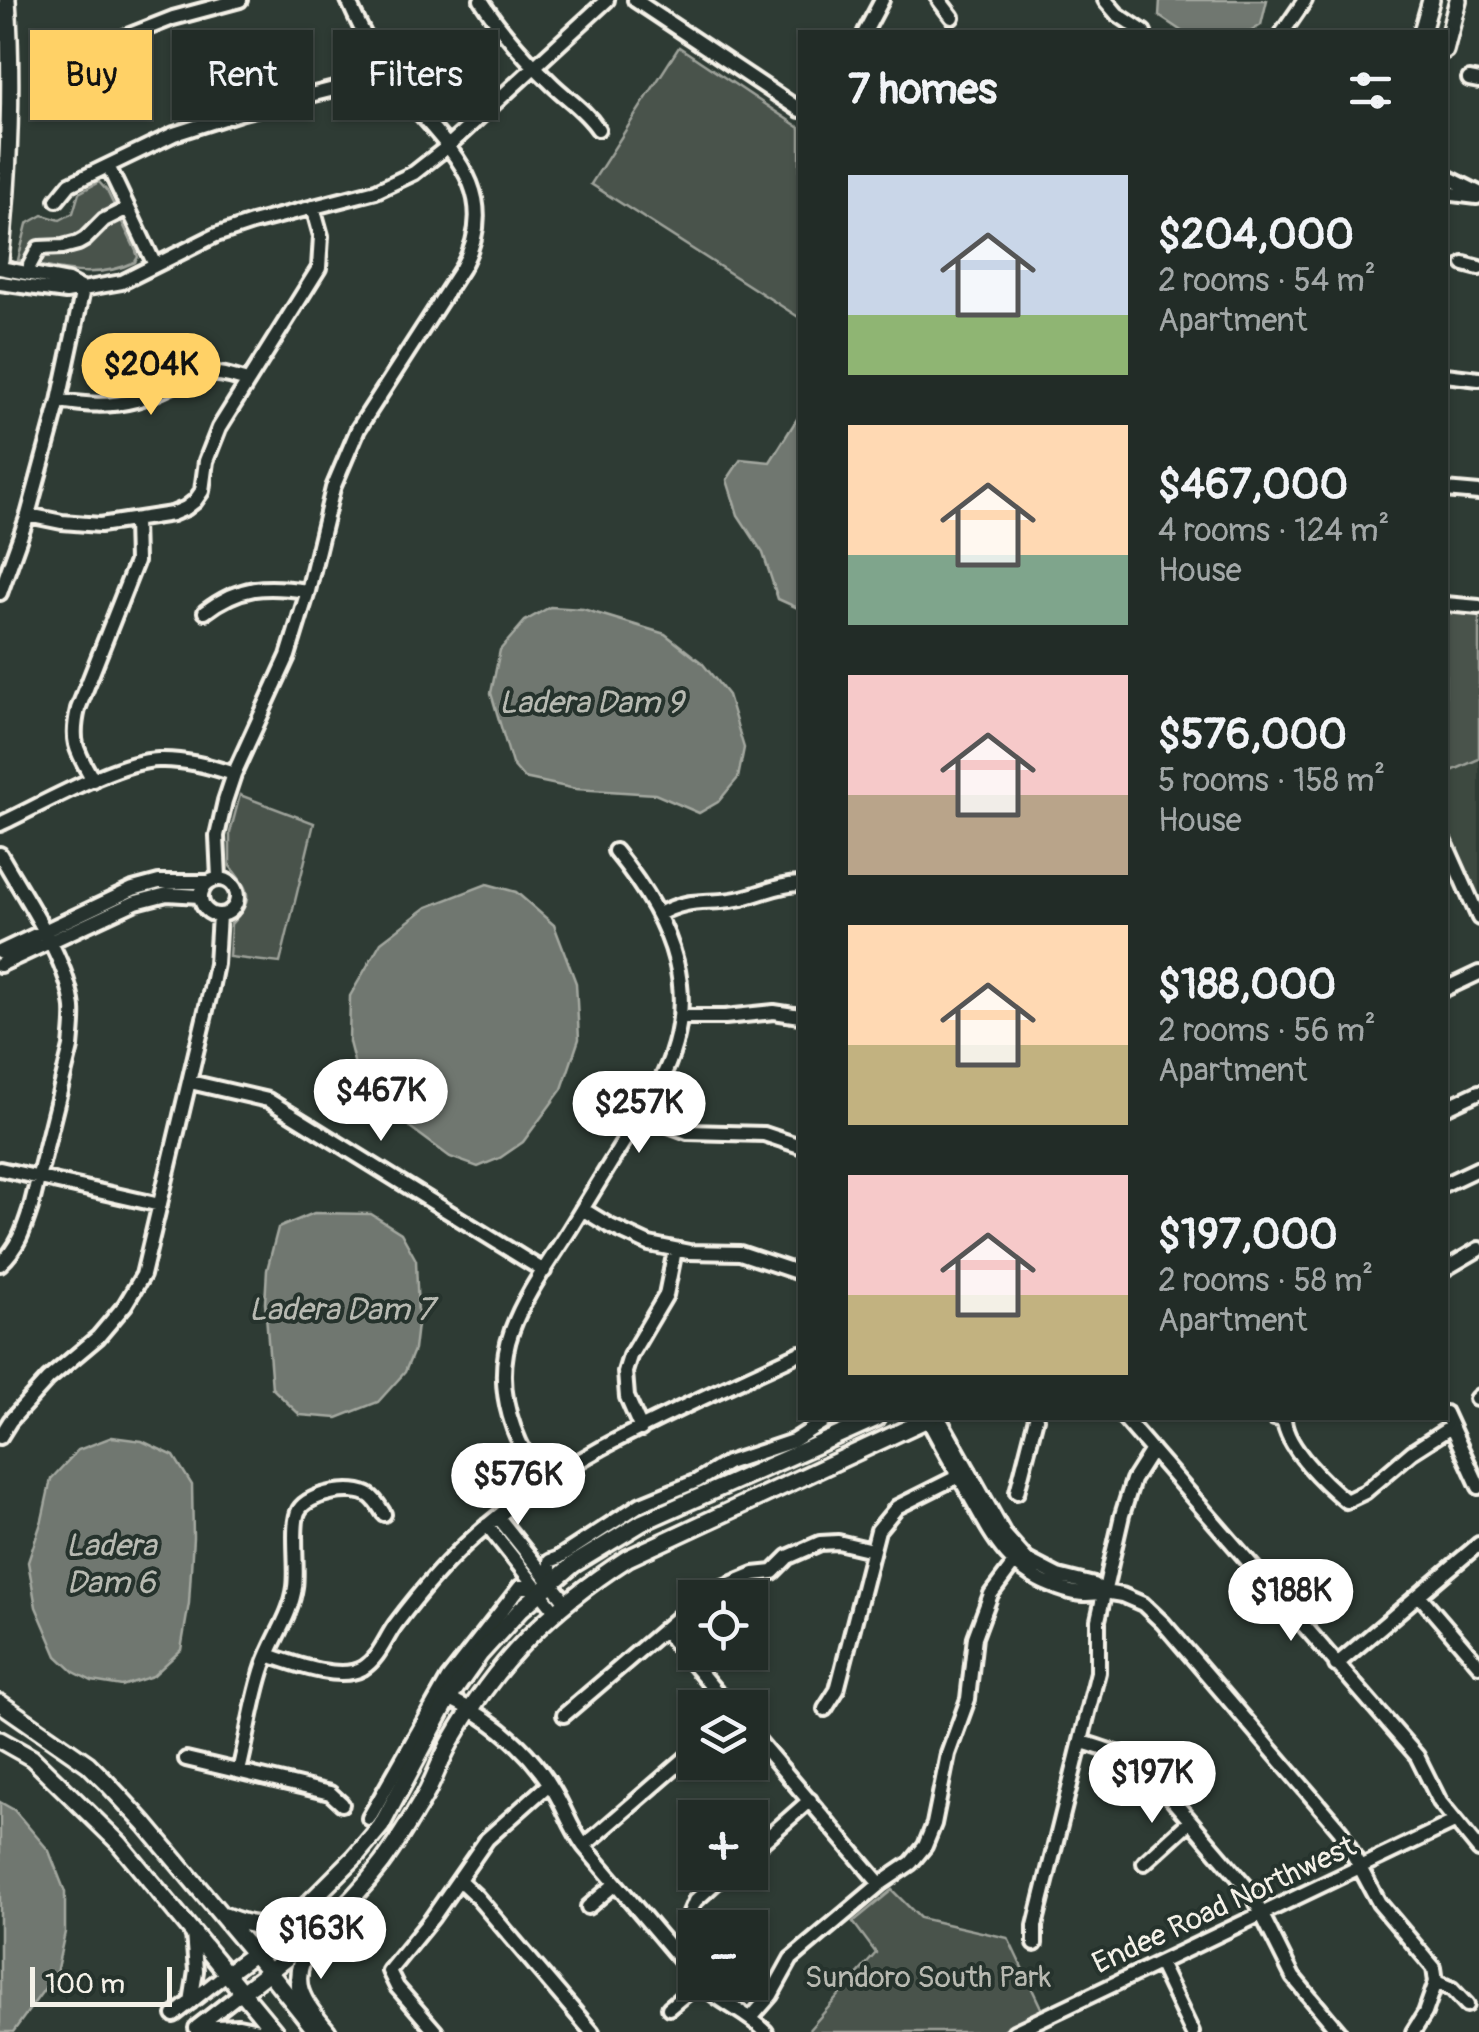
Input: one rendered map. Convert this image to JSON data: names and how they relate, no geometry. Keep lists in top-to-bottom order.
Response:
{
  "streets": {
    "street": ["Endee Road Northwest"]
  },
  "water": ["Ladera Dam 9", "Ladera Dam 7", "Ladera Dam 6"],
  "parks": ["Sundoro South Park"],
  "scale_bar": "100 m",
  "page": {
    "chip": ["Buy", "Rent", "Filters"],
    "heading": "7 homes",
    "list": [
      {
        "name": "$204,000",
        "note": "2 rooms · 54 m² · Apartment"
      },
      {
        "name": "$467,000",
        "note": "4 rooms · 124 m² · House"
      },
      {
        "name": "$576,000",
        "note": "5 rooms · 158 m² · House"
      },
      {
        "name": "$188,000",
        "note": "2 rooms · 56 m² · Apartment"
      },
      {
        "name": "$197,000",
        "note": "2 rooms · 58 m² · Apartment"
      }
    ],
    "price": [
      "$204K",
      "$467K",
      "$257K",
      "$576K",
      "$188K",
      "$197K",
      "$163K"
    ],
    "map_buttons": ["+", "−"],
    "scale": "100 m"
  }
}
